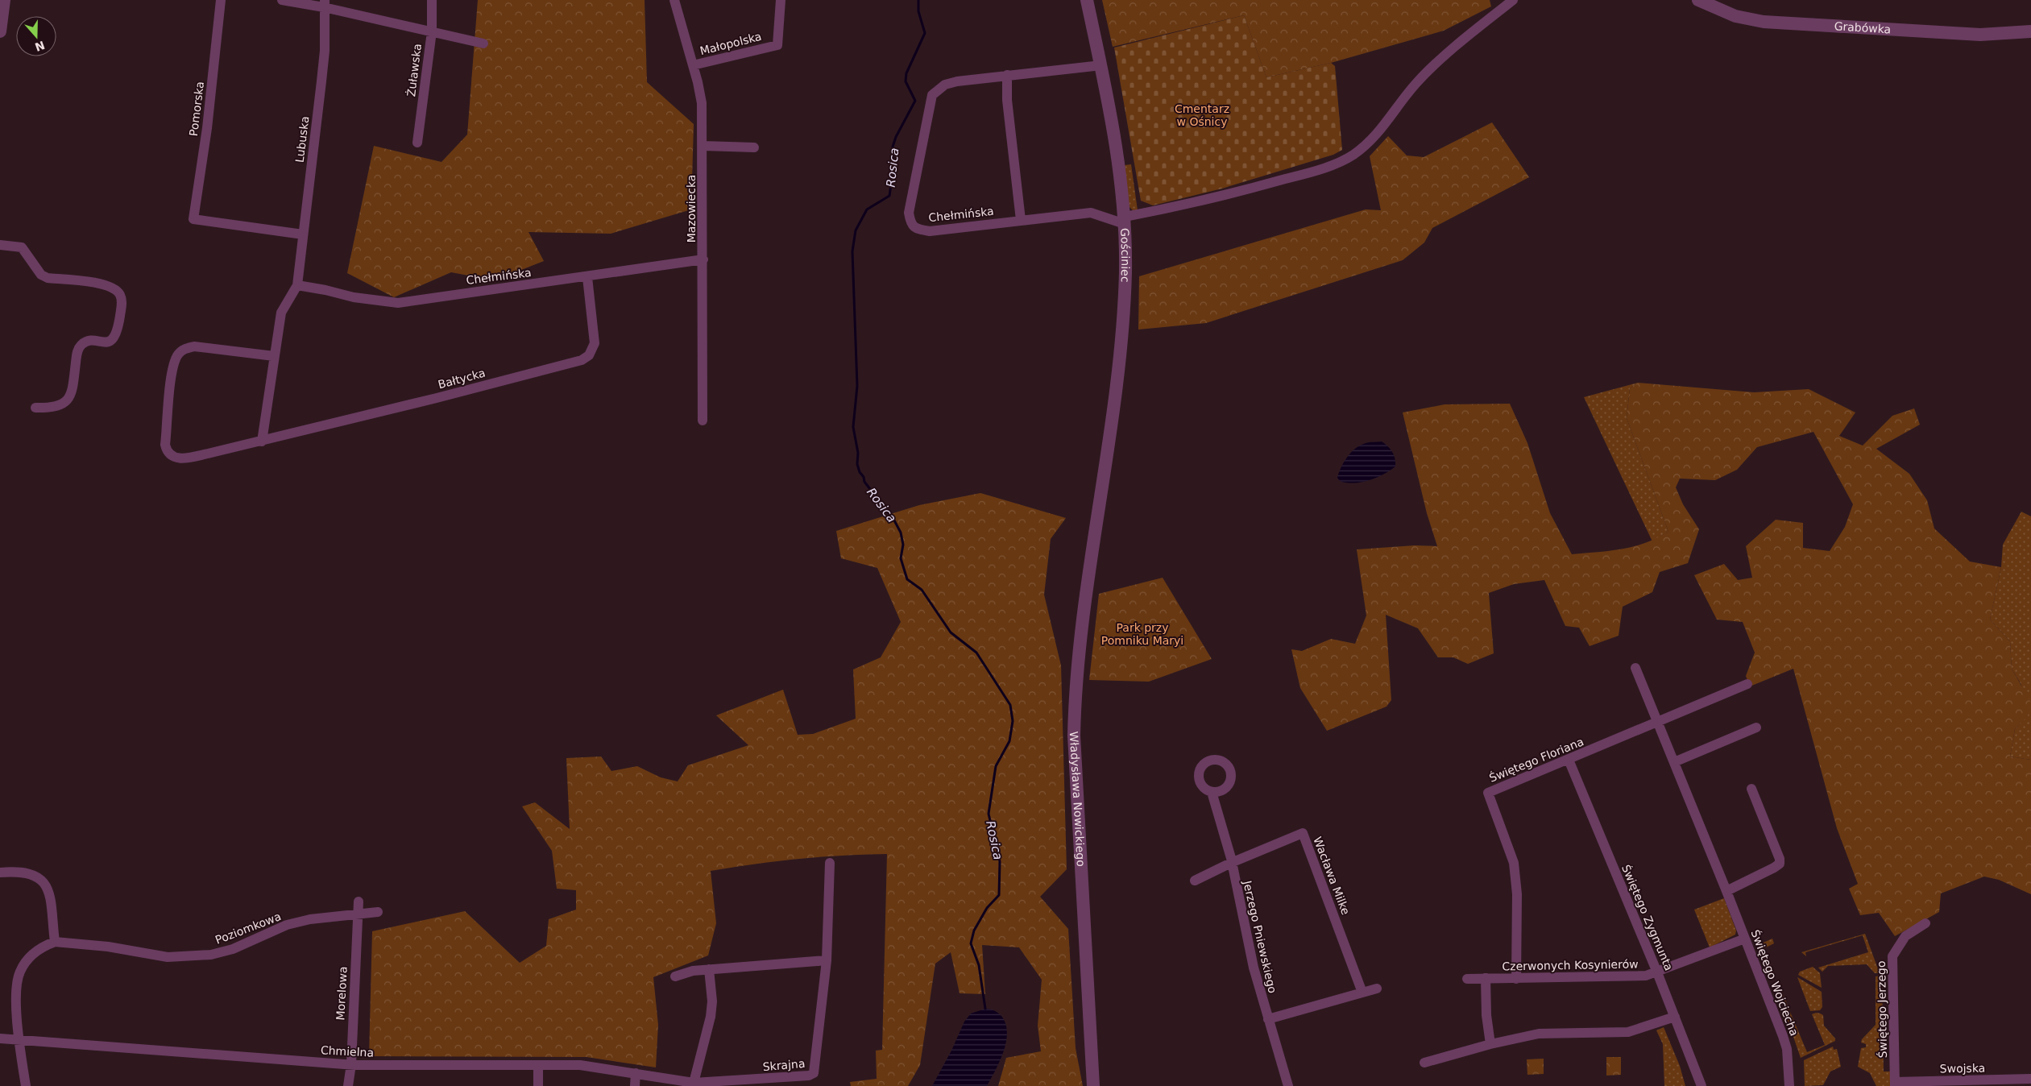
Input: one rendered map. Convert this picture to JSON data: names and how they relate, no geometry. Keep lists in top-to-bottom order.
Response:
{
  "streets": {
    "street": [
      "Grabówka",
      "Małopolska",
      "Żuławska",
      "Pomorska",
      "Lubuska",
      "Mazowiecka",
      "Chełmińska",
      "Gościniec",
      "Bałtycka",
      "Świętego Floriana",
      "Władysława Nowickiego",
      "Wacława Milke",
      "Świętego Zygmunta",
      "Poziomkowa",
      "Jerzego Pniewskiego",
      "Czerwonych Kosynierów",
      "Świętego Wojciecha",
      "Morelowa",
      "Świętego Jerzego",
      "Chmielna",
      "Skrajna",
      "Swojska"
    ]
  },
  "crossings": [
    ["Małopolska", "Mazowiecka"],
    ["Pomorska", "Lubuska"],
    ["Lubuska", "Chełmińska"],
    ["Mazowiecka", "Chełmińska"],
    ["Chełmińska", "Gościniec"],
    ["Chełmińska", "Bałtycka"],
    ["Gościniec", "Władysława Nowickiego"],
    ["Świętego Floriana", "Świętego Zygmunta"],
    ["Świętego Floriana", "Czerwonych Kosynierów"],
    ["Świętego Floriana", "Świętego Wojciecha"],
    ["Wacława Milke", "Jerzego Pniewskiego"],
    ["Świętego Zygmunta", "Czerwonych Kosynierów"],
    ["Poziomkowa", "Morelowa"],
    ["Czerwonych Kosynierów", "Świętego Wojciecha"],
    ["Morelowa", "Chmielna"],
    ["Świętego Jerzego", "Swojska"],
    ["Chmielna", "Skrajna"]
  ],
  "water": ["Rosica"],
  "parks": ["Cmentarz w Ośnicy", "Park przy Pomniku Maryi"],
  "north": "bottom"
}
